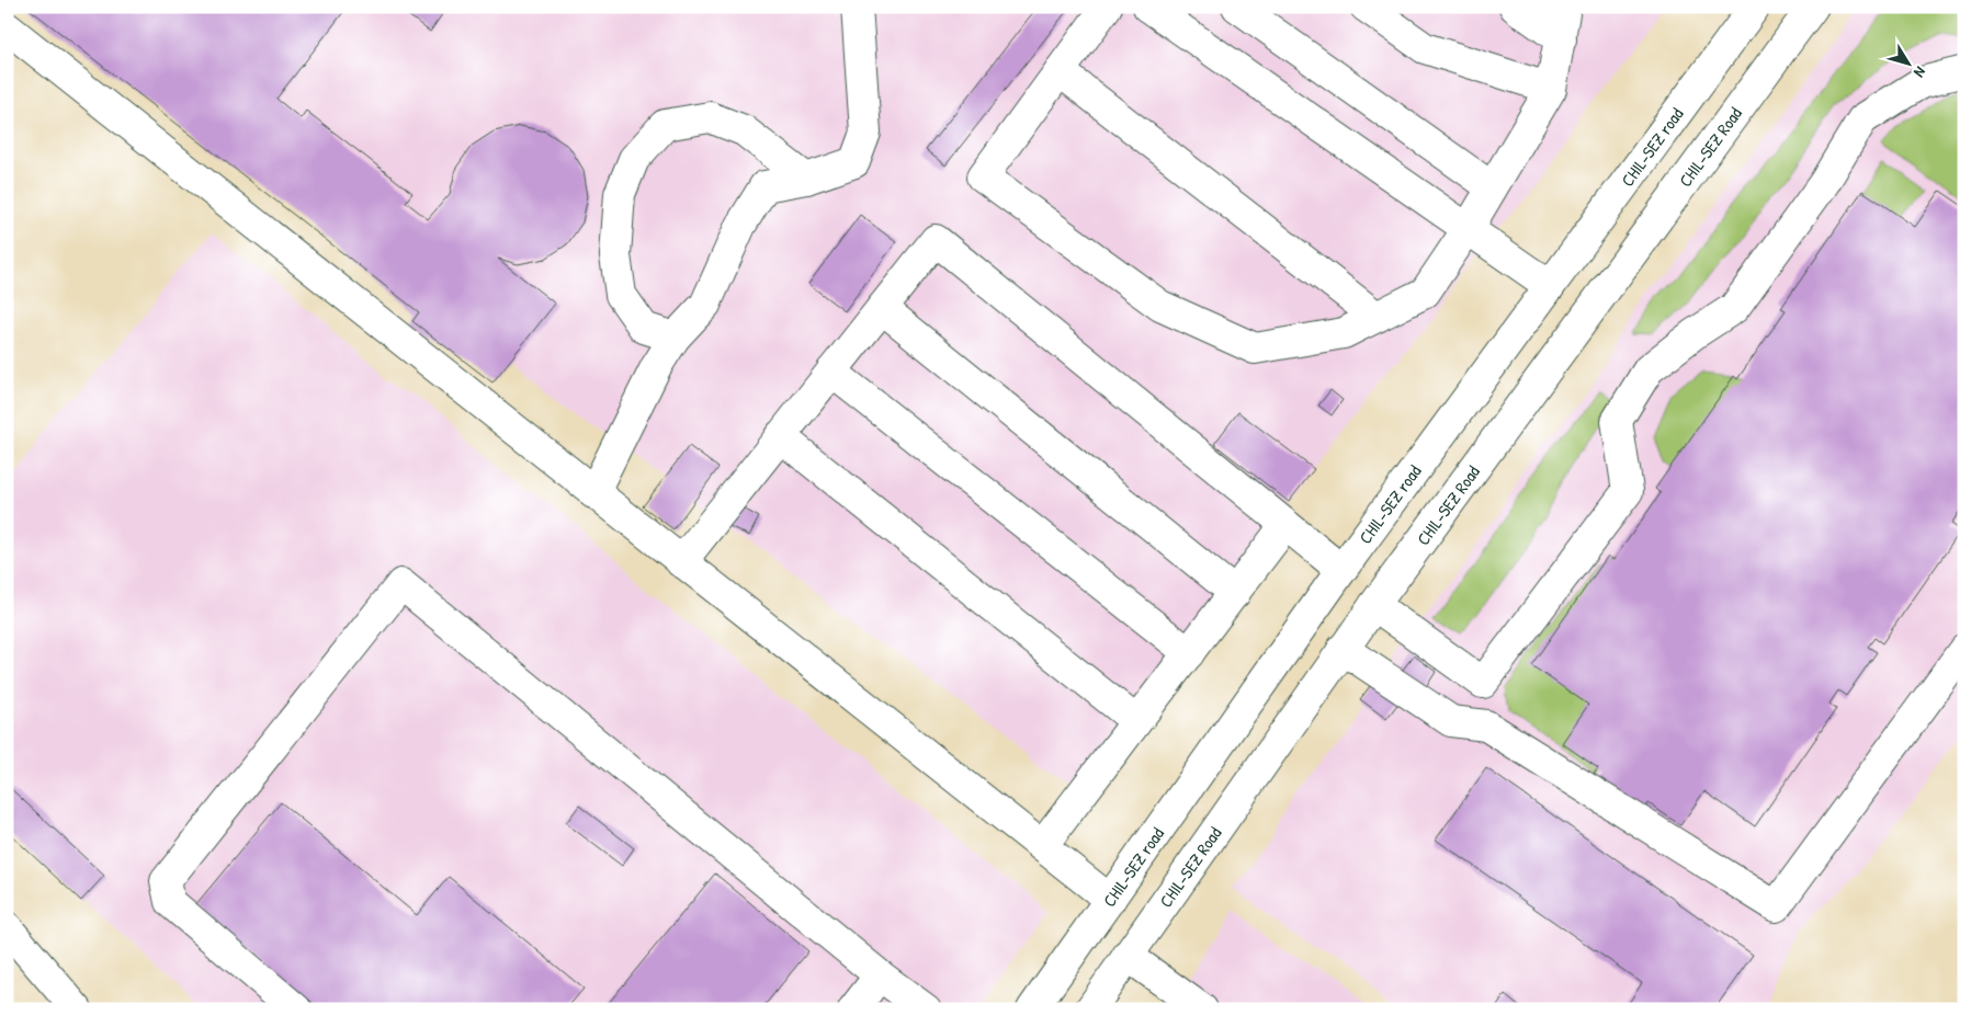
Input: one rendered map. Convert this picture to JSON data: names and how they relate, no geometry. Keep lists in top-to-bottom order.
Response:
{
  "streets": {
    "street": ["CHIL-SEZ road", "CHIL-SEZ Road"]
  },
  "north": "bottom right"
}
